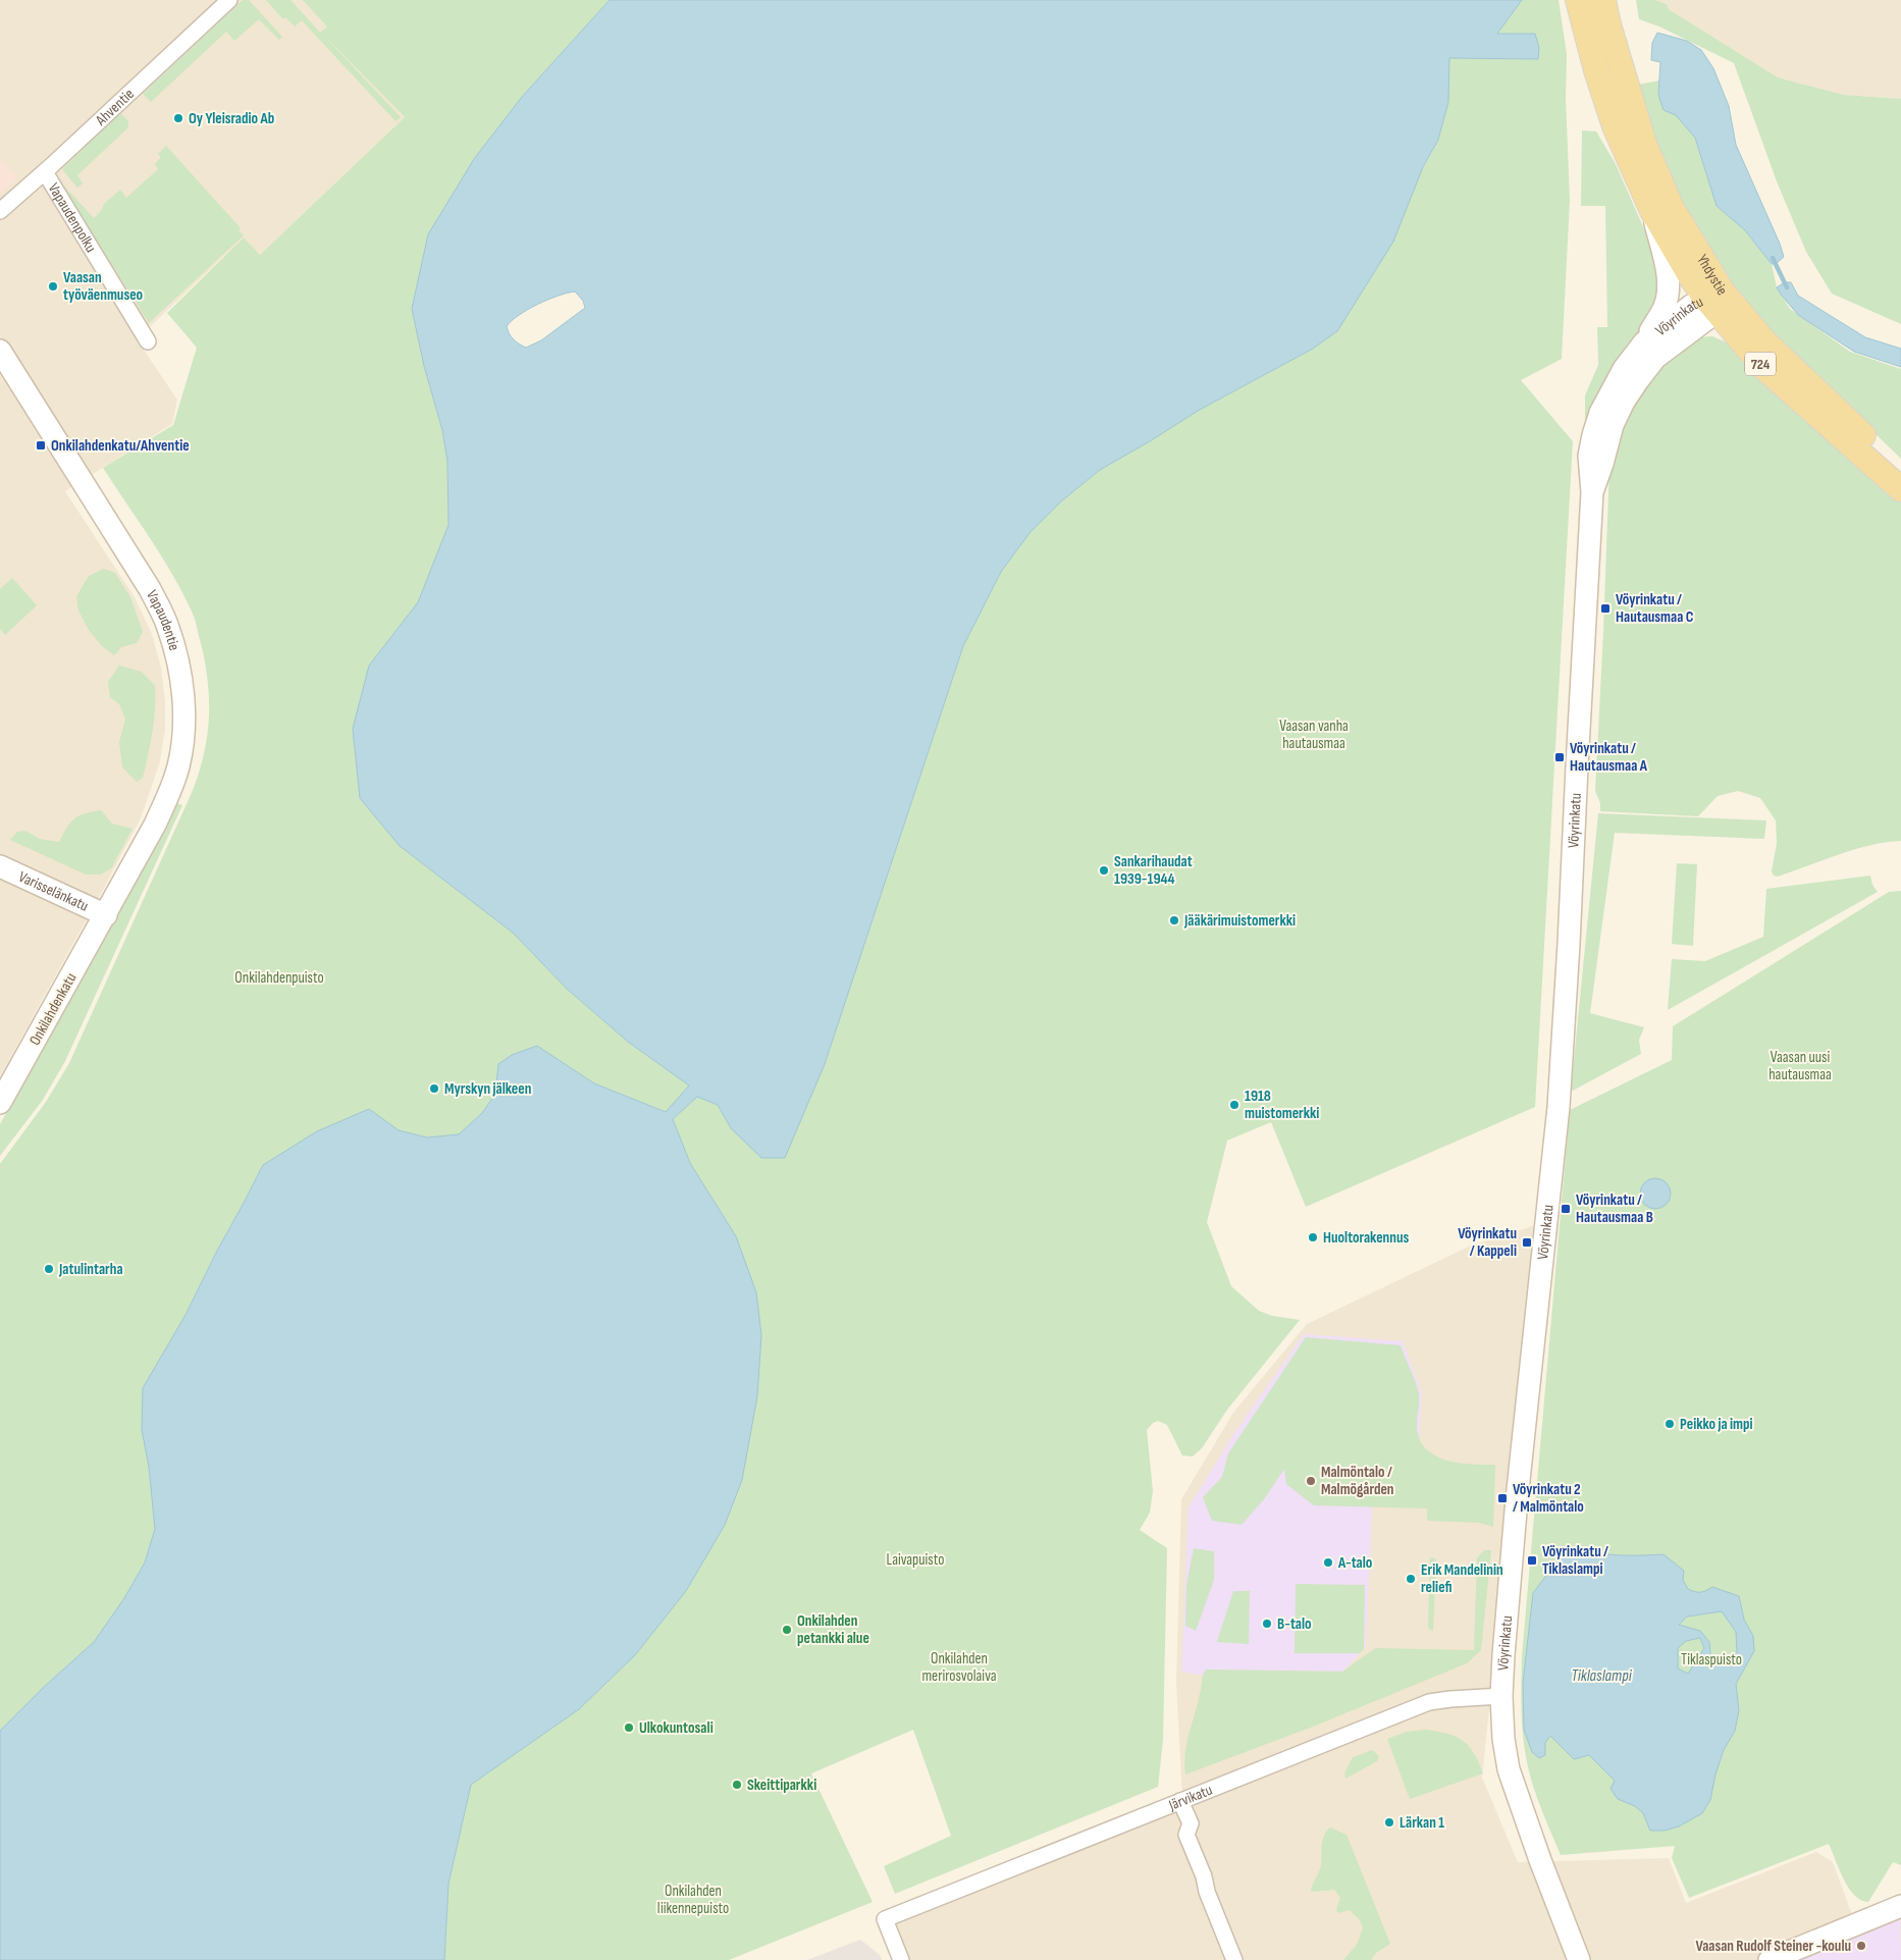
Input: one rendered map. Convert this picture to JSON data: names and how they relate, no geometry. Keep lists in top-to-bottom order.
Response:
{
  "streets": {
    "main road": [
      "Yhdystie",
      "Vöyrinkatu",
      "724",
      "Vapaudentie",
      "Varisselänkatu",
      "Onkilahdenkatu"
    ],
    "street": ["Ahventie", "Vapaudenpolku", "Järvikatu"]
  },
  "crossings": [
    ["Ahventie", "Vapaudenpolku"],
    ["Yhdystie", "Vöyrinkatu"],
    ["Vöyrinkatu", "Järvikatu"],
    ["Vapaudentie", "Varisselänkatu"],
    ["Vapaudentie", "Onkilahdenkatu"],
    ["Varisselänkatu", "Onkilahdenkatu"]
  ],
  "water": ["Tiklaslampi"],
  "parks": [
    "Vaasan vanha hautausmaa",
    "Onkilahdenpuisto",
    "Vaasan uusi hautausmaa",
    "Laivapuisto",
    "Onkilahden merirosvolaiva",
    "Tiklaspuisto",
    "Onkilahden liikennepuisto"
  ],
  "places": {
    "other": [
      "Oy Yleisradio Ab",
      "Vaasan työväenmuseo",
      "Sankarihaudat 1939-1944",
      "Jääkärimuistomerkki",
      "Myrskyn jälkeen",
      "1918 muistomerkki",
      "Huoltorakennus",
      "Jatulintarha",
      "Peikko ja impi",
      "Malmöntalo / Malmögården",
      "A-talo",
      "Erik Mandelinin reliefi",
      "B-talo",
      "Onkilahden petankki alue",
      "Ulkokuntosali",
      "Skeittiparkki",
      "Lärkan 1",
      "Vaasan Rudolf Steiner -koulu"
    ],
    "transit": [
      "Onkilahdenkatu/Ahventie",
      "Vöyrinkatu / Hautausmaa C",
      "Vöyrinkatu / Hautausmaa A",
      "Vöyrinkatu / Hautausmaa B",
      "Vöyrinkatu / Kappeli",
      "Vöyrinkatu 2 / Malmöntalo",
      "Vöyrinkatu / Tiklaslampi"
    ]
  }
}
